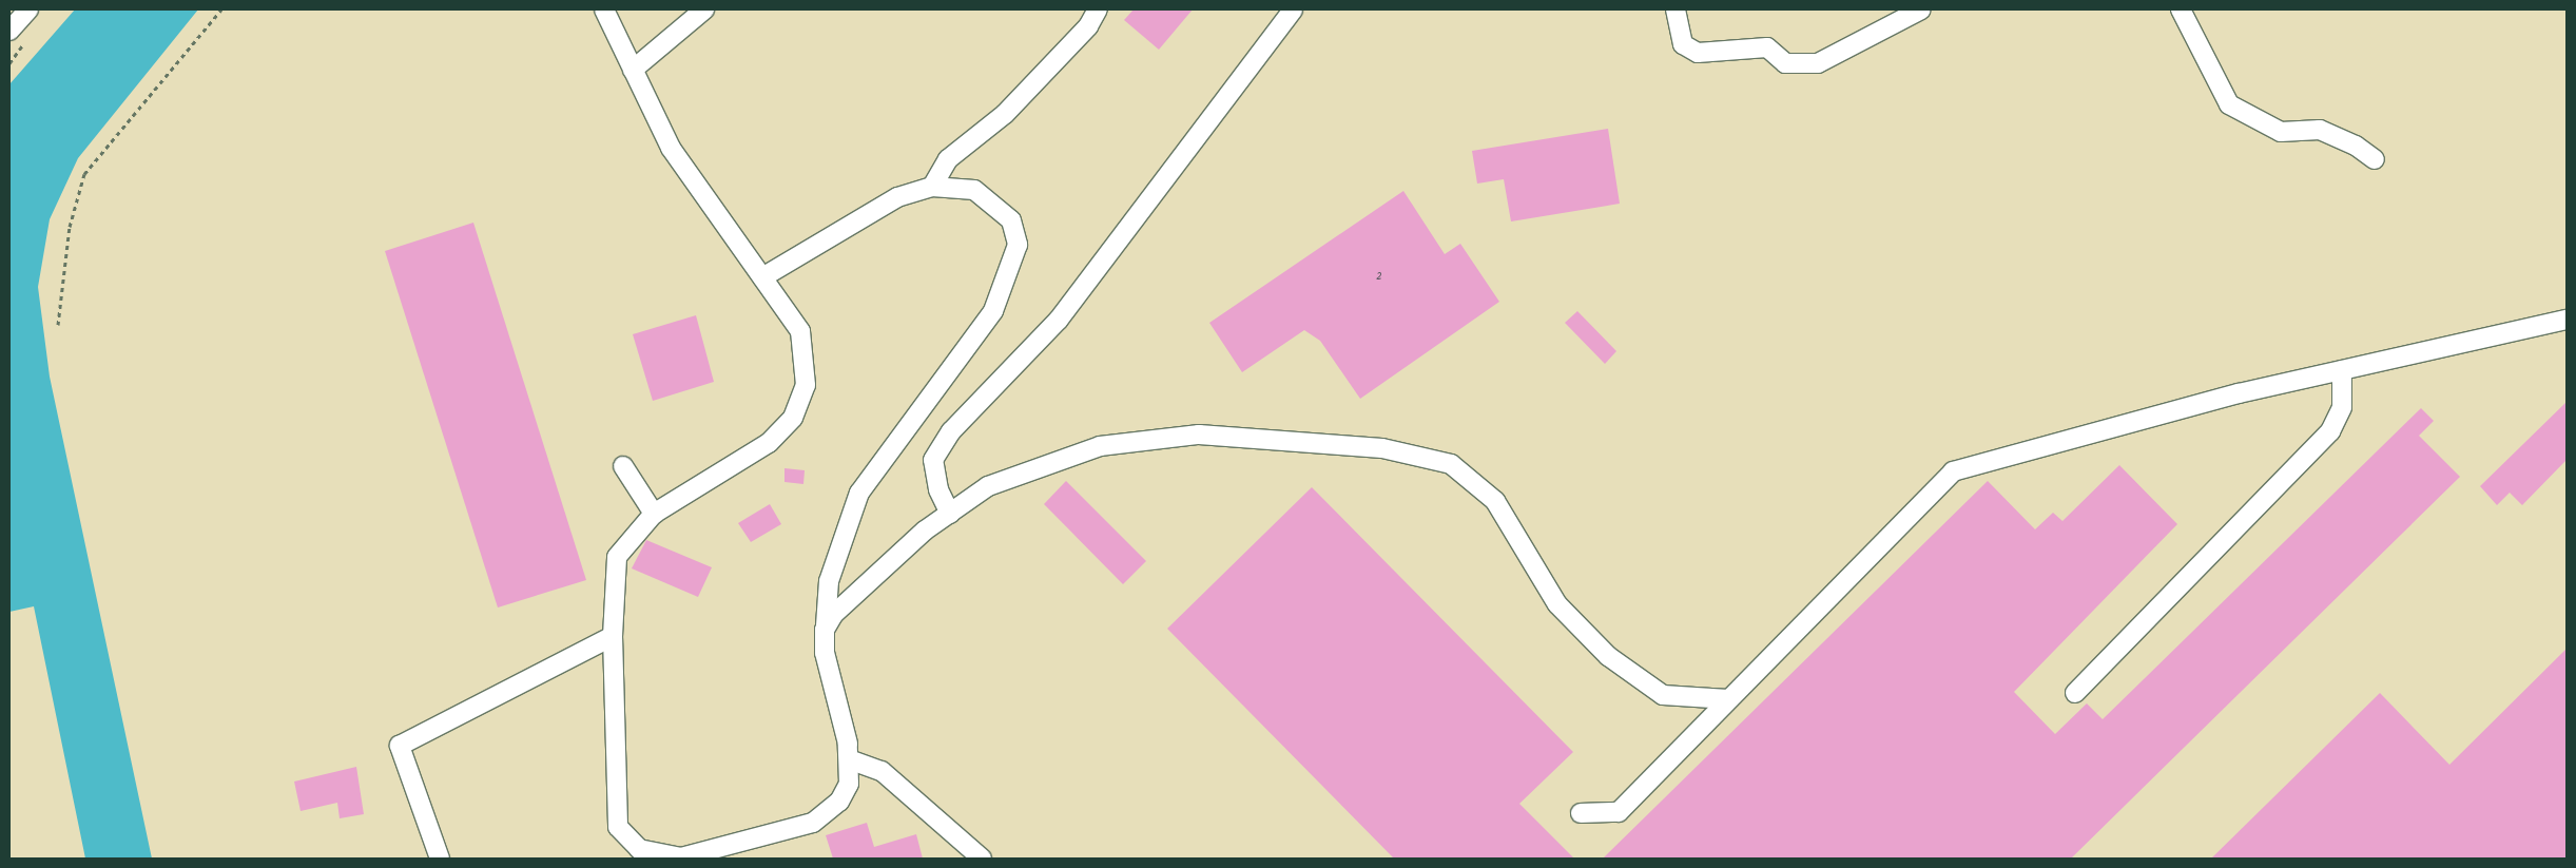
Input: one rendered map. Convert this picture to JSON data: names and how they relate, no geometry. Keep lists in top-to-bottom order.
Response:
{
  "house_numbers": ["2"]
}
